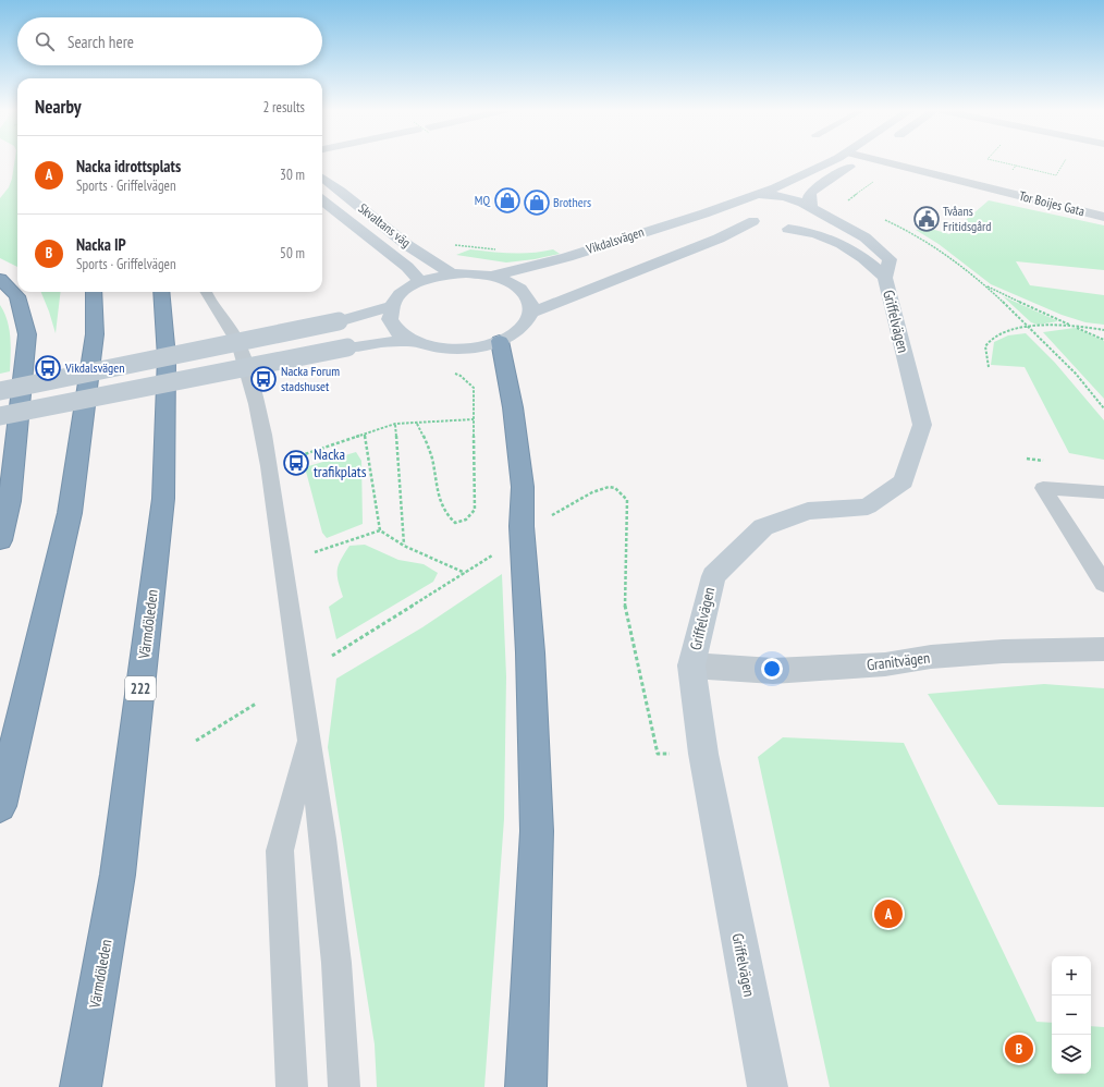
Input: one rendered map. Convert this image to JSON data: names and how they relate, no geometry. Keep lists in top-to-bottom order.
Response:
{
  "streets": {
    "highway": ["Värmdöleden", "222"],
    "street": [
      "Tor Boijes Gata",
      "Skvaltans väg",
      "Vikdalsvägen",
      "Griffelvägen",
      "Granitvägen"
    ]
  },
  "crossings": [
    ["Vikdalsvägen", "Griffelvägen"],
    ["Griffelvägen", "Granitvägen"]
  ],
  "places": {
    "shop": ["MQ", "Brothers"],
    "public building": ["Tvåans Fritidsgård"],
    "bus stop": ["Vikdalsvägen", "Nacka Forum stadshuset", "Nacka trafikplats"]
  },
  "page": {
    "search": "Search here",
    "heading": ["Nearby", "2 results"],
    "list": [
      {
        "mark": "A",
        "name": "Nacka idrottsplats",
        "note": "Sports · Griffelvägen",
        "value": "30 m"
      },
      {
        "mark": "B",
        "name": "Nacka IP",
        "note": "Sports · Griffelvägen",
        "value": "50 m"
      }
    ],
    "pins": ["A", "B"],
    "map_buttons": ["+", "−"]
  }
}
